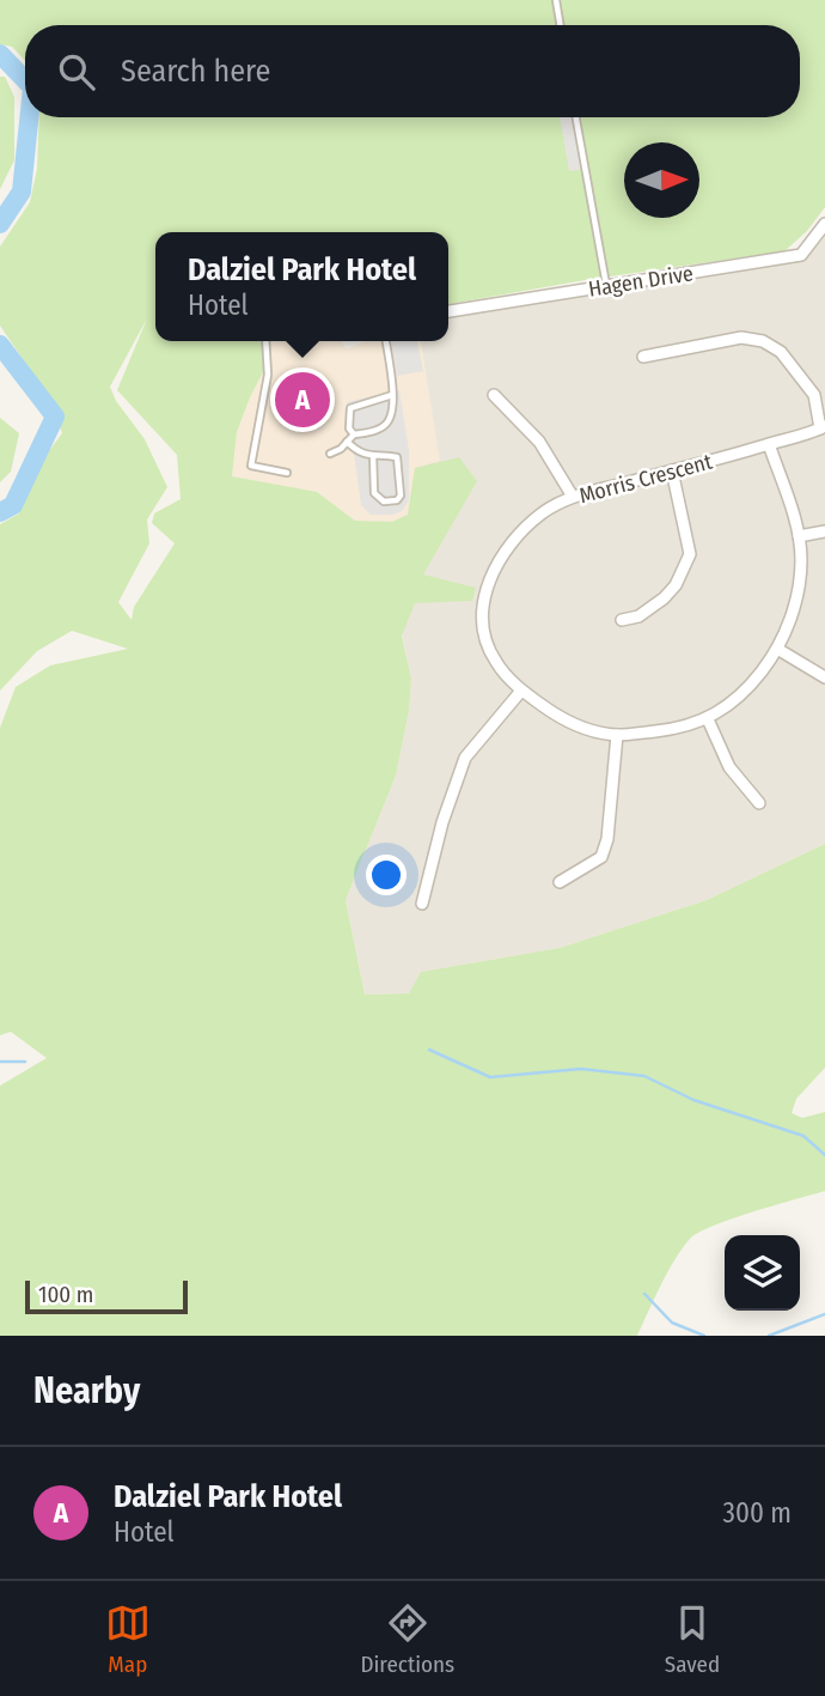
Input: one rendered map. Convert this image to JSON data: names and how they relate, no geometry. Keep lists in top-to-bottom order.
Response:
{
  "streets": {
    "street": ["Hagen Drive", "Morris Crescent"]
  },
  "scale_bar": "100 m",
  "north": "right",
  "page": {
    "search": "Search here",
    "popup": ["Dalziel Park Hotel", "Hotel"],
    "pins": "A",
    "scale": "100 m",
    "heading": "Nearby",
    "list": [
      {
        "mark": "A",
        "name": "Dalziel Park Hotel",
        "note": "Hotel",
        "value": "300 m"
      }
    ],
    "nav": ["Map", "Directions", "Saved"]
  }
}
